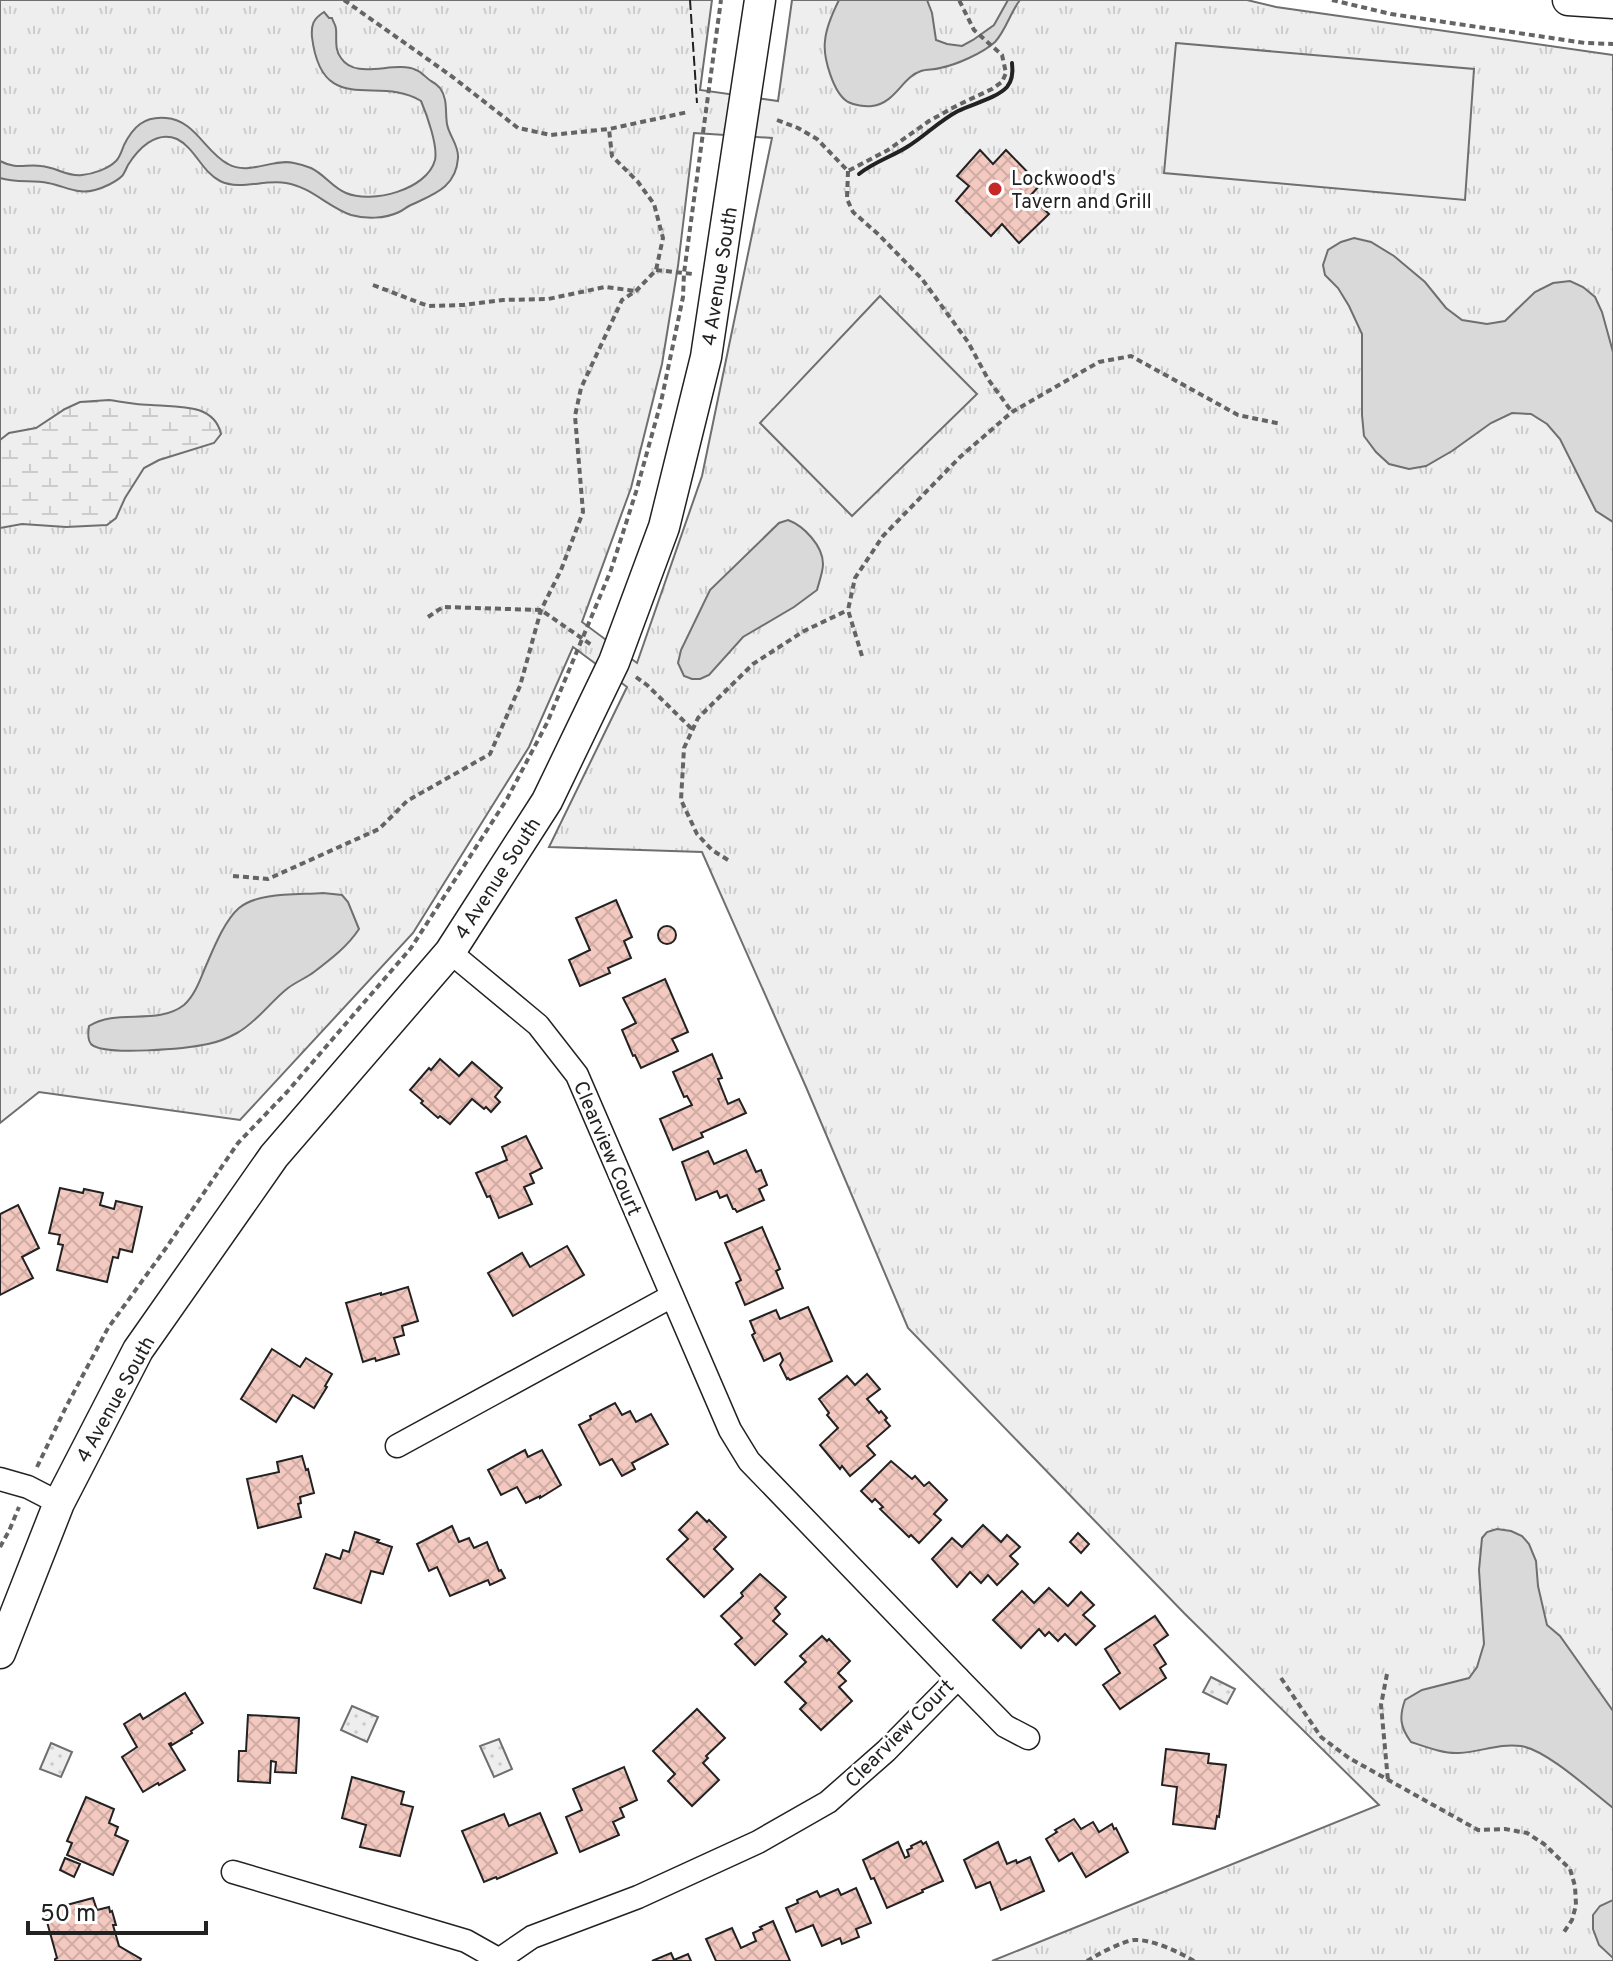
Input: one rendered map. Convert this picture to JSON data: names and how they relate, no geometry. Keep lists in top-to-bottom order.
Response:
{
  "streets": {
    "street": ["4 Avenue South", "Clearview Court"]
  },
  "crossings": [
    ["4 Avenue South", "Clearview Court"]
  ],
  "places": ["Lockwood's Tavern and Grill"],
  "scale_bar": "50 m"
}
